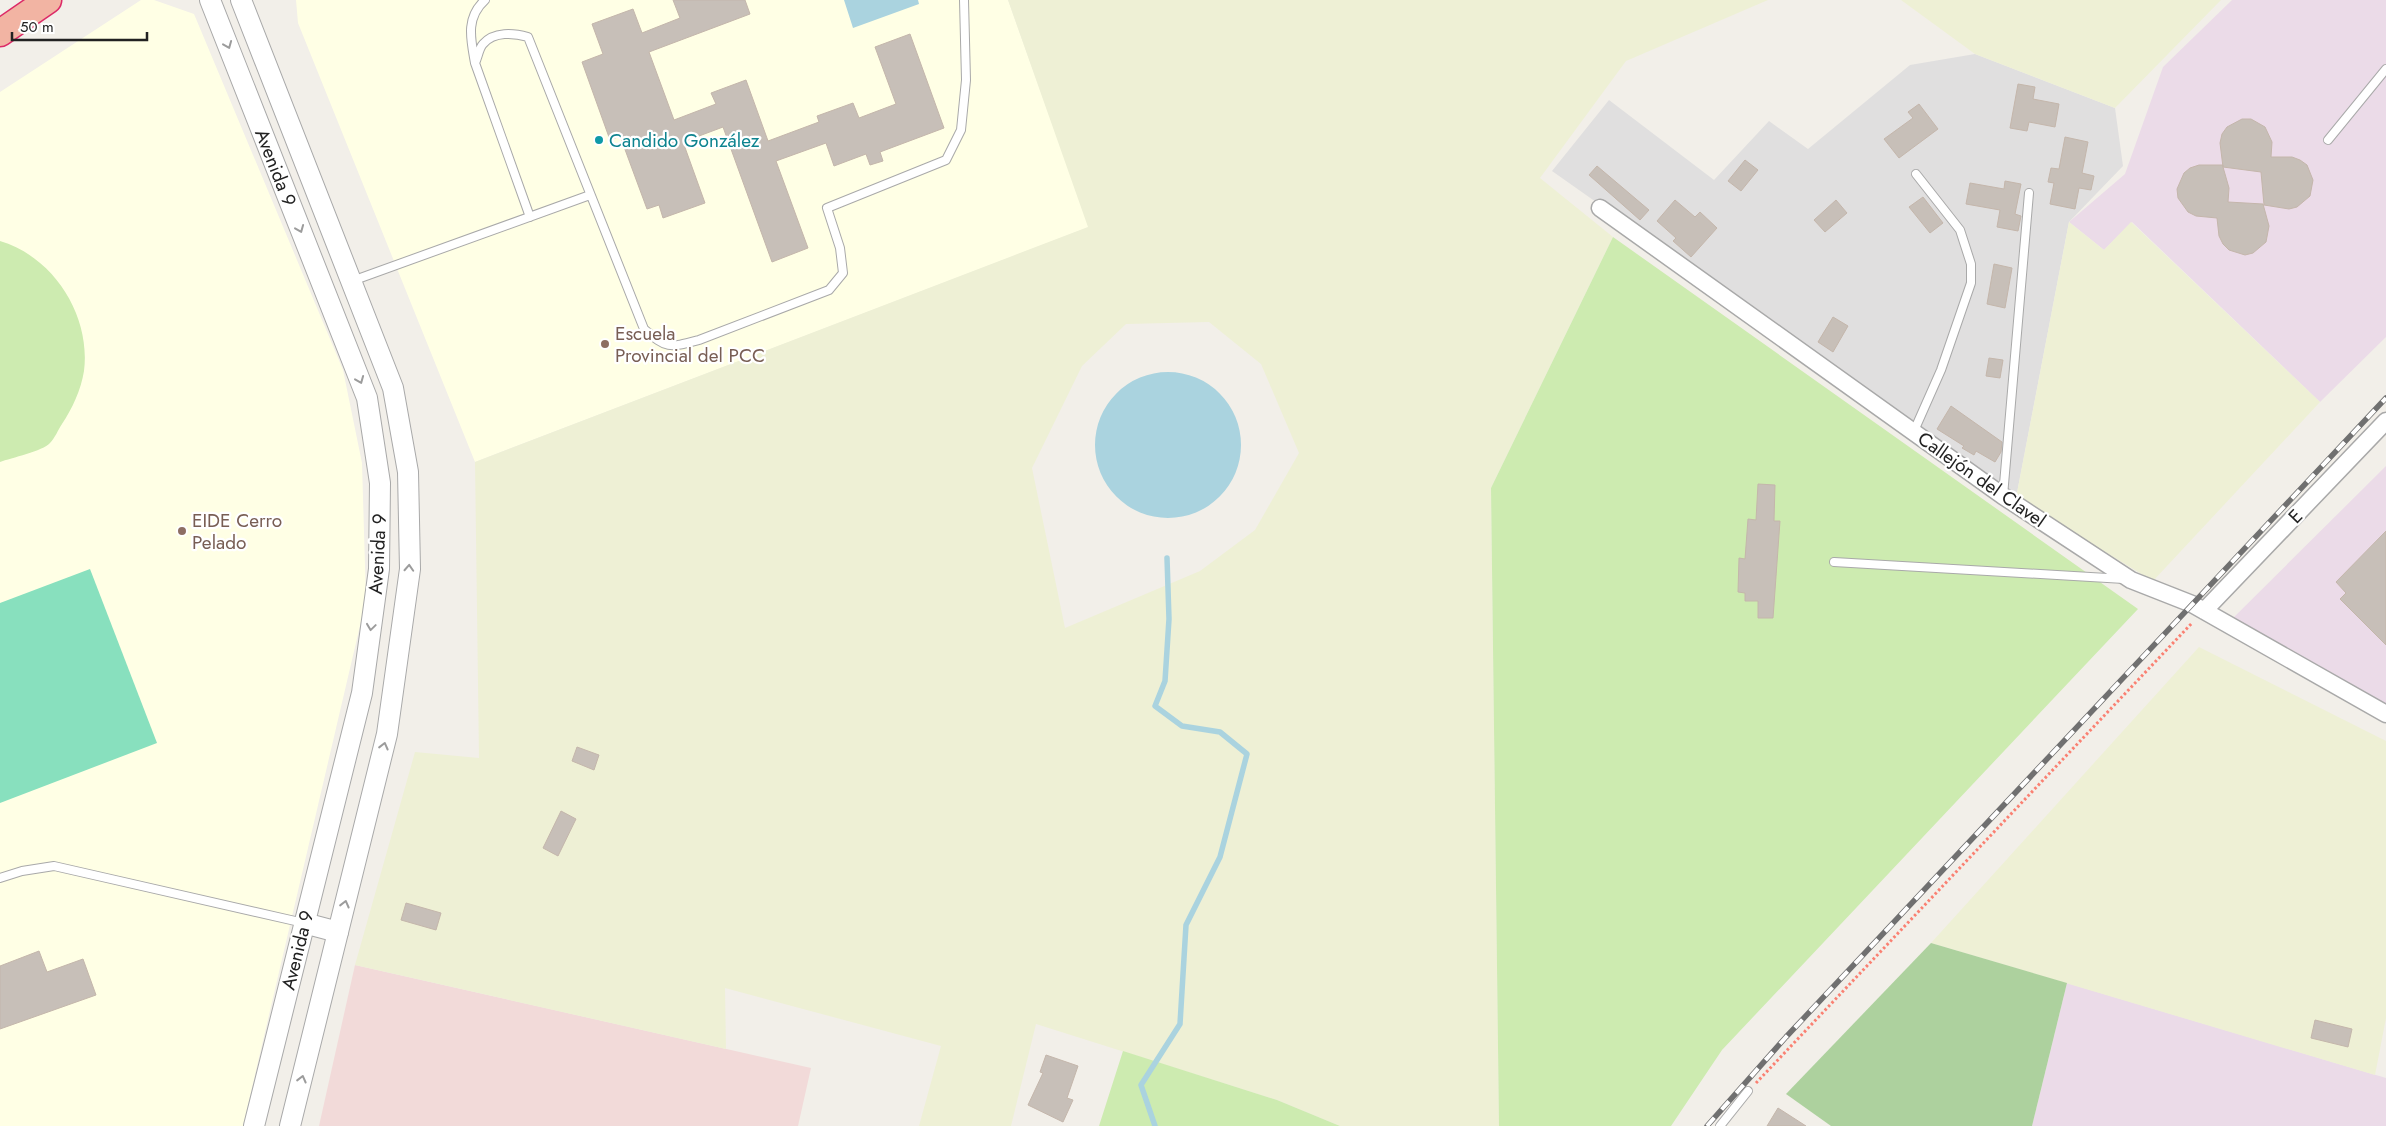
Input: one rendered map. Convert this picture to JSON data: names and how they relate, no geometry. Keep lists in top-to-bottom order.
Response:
{
  "streets": {
    "street": ["Avenida 9", "Callejón del Clavel", "E"]
  },
  "crossings": [
    ["Callejón del Clavel", "E"]
  ],
  "places": ["Candido González", "Escuela Provincial del PCC", "EIDE Cerro Pelado"],
  "scale_bar": "50 m"
}
